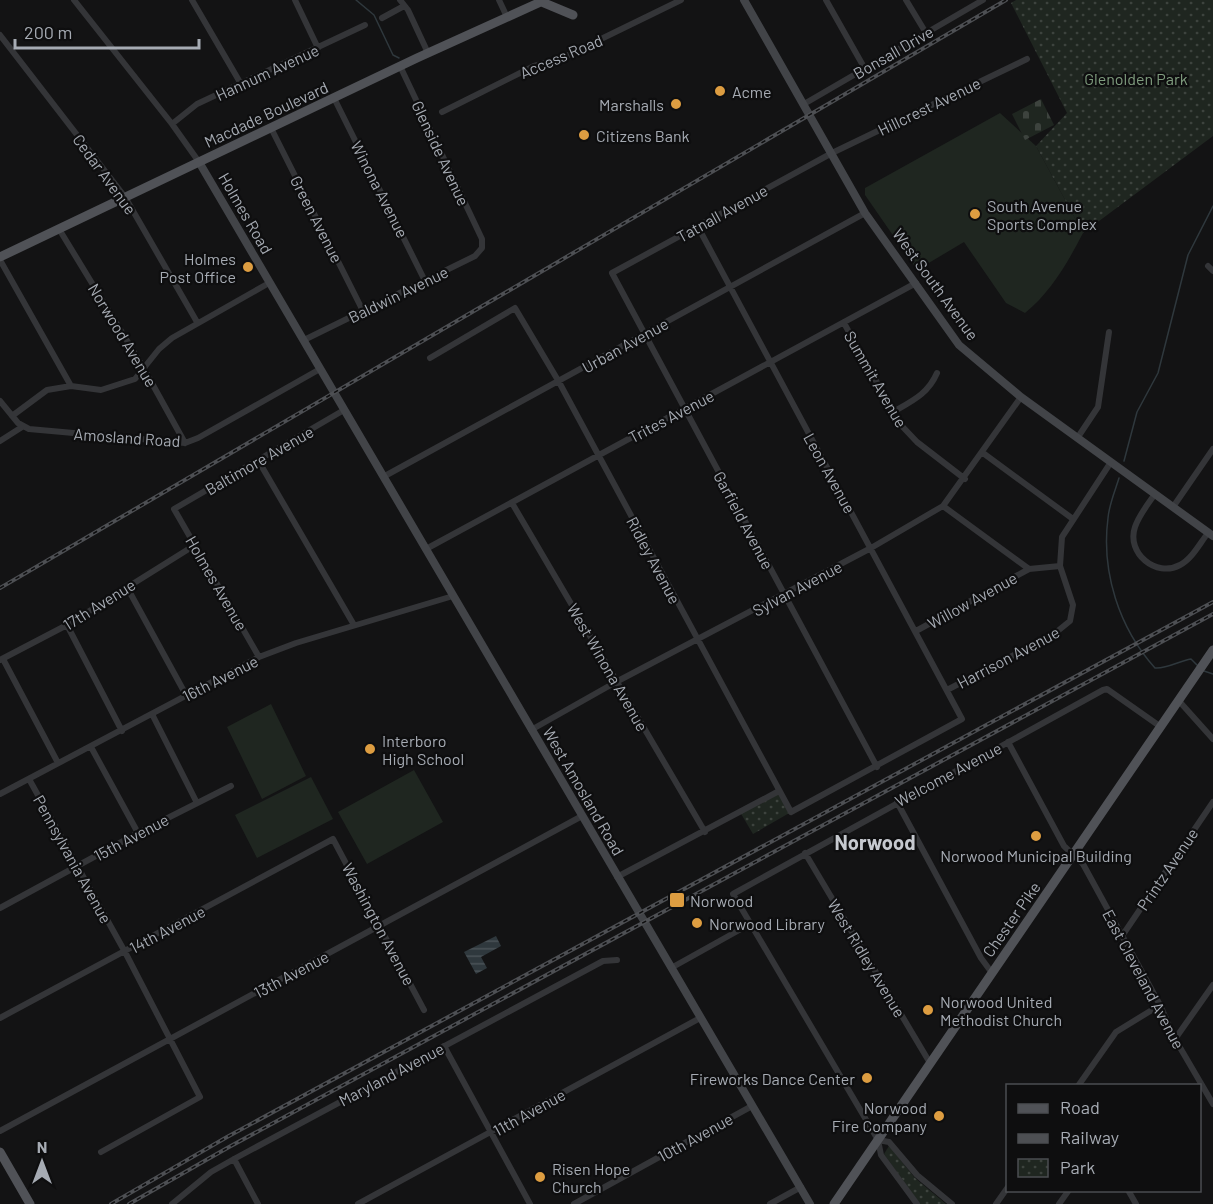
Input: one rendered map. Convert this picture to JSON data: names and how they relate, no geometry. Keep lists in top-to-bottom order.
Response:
{
  "streets": {
    "main road": ["Macdade Boulevard", "Chester Pike"],
    "street": [
      "Bonsall Drive",
      "Access Road",
      "Hannum Avenue",
      "Hillcrest Avenue",
      "Glenside Avenue",
      "Cedar Avenue",
      "Winona Avenue",
      "Holmes Road",
      "Tatnall Avenue",
      "Green Avenue",
      "West South Avenue",
      "Baldwin Avenue",
      "Norwood Avenue",
      "Urban Avenue",
      "Summit Avenue",
      "Trites Avenue",
      "Amosland Road",
      "Baltimore Avenue",
      "Leon Avenue",
      "Garfield Avenue",
      "Ridley Avenue",
      "Holmes Avenue",
      "Sylvan Avenue",
      "Willow Avenue",
      "17th Avenue",
      "Harrison Avenue",
      "West Winona Avenue",
      "16th Avenue",
      "Welcome Avenue",
      "West Amosland Road",
      "15th Avenue",
      "Pennsylvania Avenue",
      "Printz Avenue",
      "Washington Avenue",
      "14th Avenue",
      "West Ridley Avenue",
      "13th Avenue",
      "East Cleveland Avenue",
      "Maryland Avenue",
      "11th Avenue",
      "10th Avenue"
    ]
  },
  "crossings": [
    ["Bonsall Drive", "West South Avenue"],
    ["Hannum Avenue", "Holmes Road"],
    ["Hillcrest Avenue", "Tatnall Avenue"],
    ["Hillcrest Avenue", "West South Avenue"],
    ["Macdade Boulevard", "Glenside Avenue"],
    ["Macdade Boulevard", "Cedar Avenue"],
    ["Macdade Boulevard", "Winona Avenue"],
    ["Macdade Boulevard", "Holmes Road"],
    ["Macdade Boulevard", "Green Avenue"],
    ["Macdade Boulevard", "Norwood Avenue"],
    ["Glenside Avenue", "Baldwin Avenue"],
    ["Winona Avenue", "Baldwin Avenue"],
    ["Holmes Road", "Baldwin Avenue"],
    ["Holmes Road", "Amosland Road"],
    ["Holmes Road", "West Amosland Road"],
    ["Tatnall Avenue", "West South Avenue"],
    ["Tatnall Avenue", "Leon Avenue"],
    ["Tatnall Avenue", "Garfield Avenue"],
    ["Green Avenue", "Baldwin Avenue"],
    ["West South Avenue", "Urban Avenue"],
    ["West South Avenue", "Trites Avenue"],
    ["West South Avenue", "Sylvan Avenue"],
    ["West South Avenue", "Harrison Avenue"],
    ["Norwood Avenue", "Amosland Road"],
    ["Urban Avenue", "Leon Avenue"],
    ["Urban Avenue", "Garfield Avenue"],
    ["Urban Avenue", "Ridley Avenue"],
    ["Urban Avenue", "West Amosland Road"],
    ["Summit Avenue", "Trites Avenue"],
    ["Summit Avenue", "Sylvan Avenue"],
    ["Trites Avenue", "Leon Avenue"],
    ["Trites Avenue", "Garfield Avenue"],
    ["Trites Avenue", "Ridley Avenue"],
    ["Trites Avenue", "West Winona Avenue"],
    ["Trites Avenue", "West Amosland Road"],
    ["Baltimore Avenue", "Holmes Avenue"],
    ["Baltimore Avenue", "West Amosland Road"],
    ["Leon Avenue", "Garfield Avenue"],
    ["Leon Avenue", "Ridley Avenue"],
    ["Leon Avenue", "Sylvan Avenue"],
    ["Leon Avenue", "Willow Avenue"],
    ["Leon Avenue", "Harrison Avenue"],
    ["Garfield Avenue", "Ridley Avenue"],
    ["Garfield Avenue", "Sylvan Avenue"],
    ["Ridley Avenue", "Sylvan Avenue"],
    ["Holmes Avenue", "17th Avenue"],
    ["Holmes Avenue", "16th Avenue"],
    ["Sylvan Avenue", "West Winona Avenue"],
    ["Sylvan Avenue", "West Amosland Road"],
    ["16th Avenue", "West Amosland Road"],
    ["16th Avenue", "Pennsylvania Avenue"],
    ["Welcome Avenue", "Chester Pike"],
    ["Welcome Avenue", "West Ridley Avenue"],
    ["Welcome Avenue", "East Cleveland Avenue"],
    ["West Amosland Road", "13th Avenue"],
    ["West Amosland Road", "11th Avenue"],
    ["West Amosland Road", "10th Avenue"],
    ["15th Avenue", "Pennsylvania Avenue"],
    ["Pennsylvania Avenue", "14th Avenue"],
    ["Pennsylvania Avenue", "13th Avenue"],
    ["Printz Avenue", "East Cleveland Avenue"],
    ["Chester Pike", "West Ridley Avenue"],
    ["Chester Pike", "East Cleveland Avenue"],
    ["Washington Avenue", "14th Avenue"],
    ["Washington Avenue", "13th Avenue"]
  ],
  "districts": ["Norwood"],
  "parks": ["Glenolden Park"],
  "places": {
    "other": [
      "Acme",
      "Marshalls",
      "Citizens Bank",
      "South Avenue Sports Complex",
      "Holmes Post Office",
      "Interboro High School",
      "Norwood Municipal Building",
      "Norwood Library",
      "Norwood United Methodist Church",
      "Fireworks Dance Center",
      "Norwood Fire Company",
      "Risen Hope Church"
    ],
    "transit": ["Norwood"]
  },
  "legend": ["Road", "Railway", "Park"],
  "scale_bar": "200 m",
  "north": "top"
}
